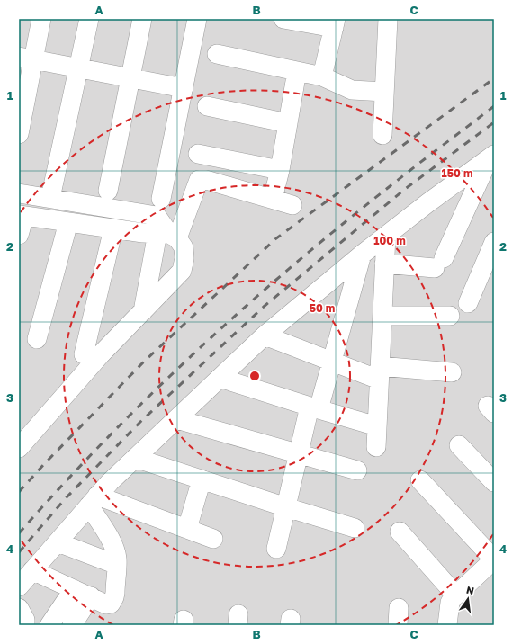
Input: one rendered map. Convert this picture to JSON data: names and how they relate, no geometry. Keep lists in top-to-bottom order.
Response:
{
  "north": "top",
  "grid": {
    "columns": ["A", "B", "C"],
    "rows": [
      "1",
      "2",
      "3",
      "4"
    ]
  },
  "rings": ["150 m", "100 m", "50 m"]
}
